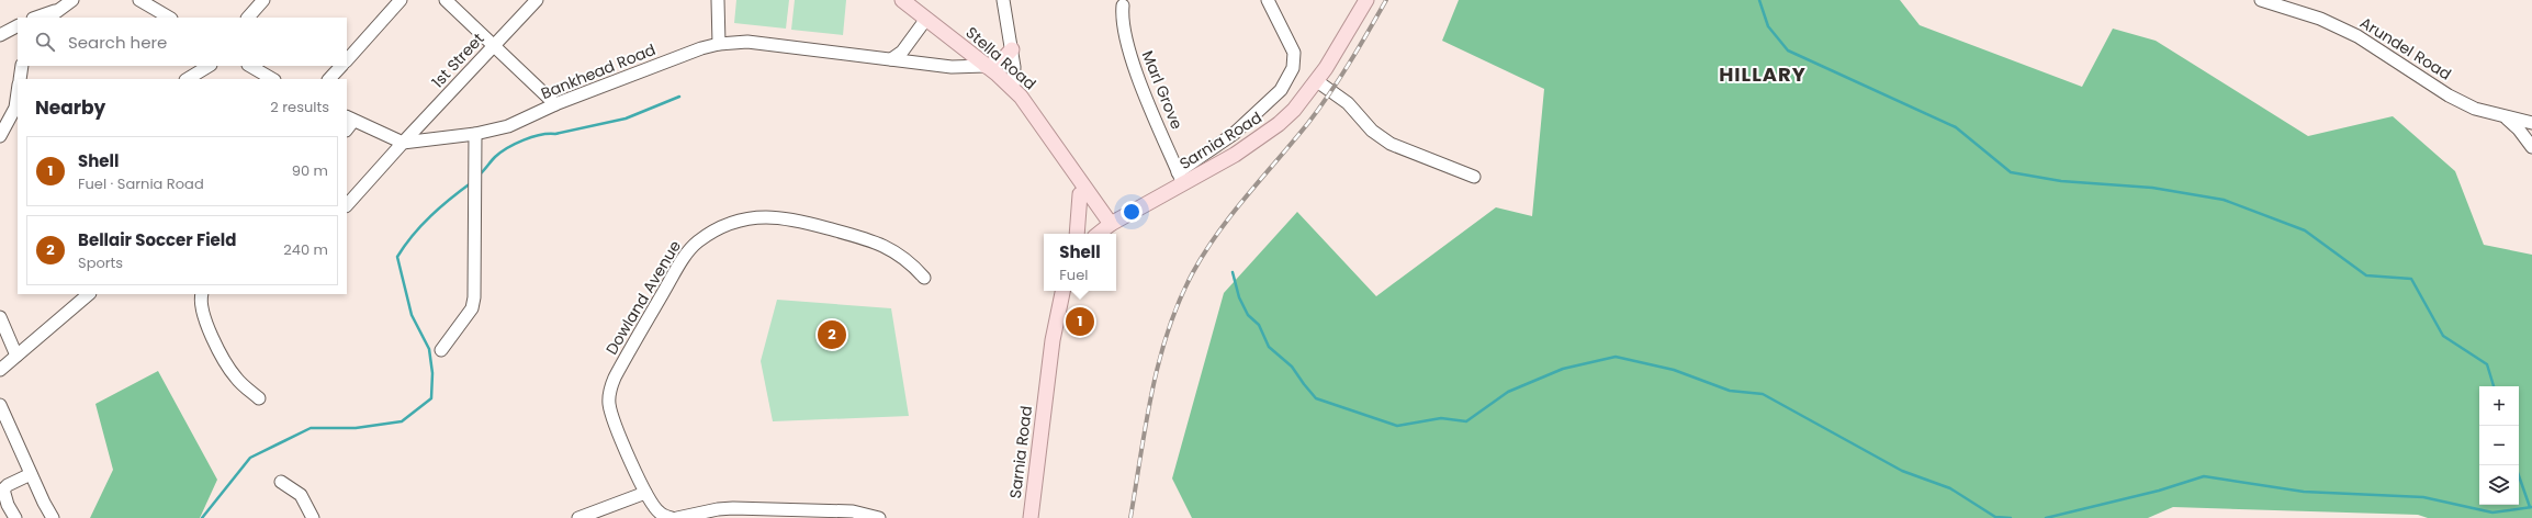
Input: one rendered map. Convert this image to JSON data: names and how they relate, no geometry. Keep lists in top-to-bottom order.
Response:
{
  "streets": {
    "main road": ["Stella Road", "Sarnia Road"],
    "street": [
      "Arundel Road",
      "1st Street",
      "Bankhead Road",
      "Marl Grove",
      "Dowland Avenue"
    ]
  },
  "crossings": [
    ["Stella Road", "Bankhead Road"],
    ["Stella Road", "Sarnia Road"],
    ["1st Street", "Bankhead Road"],
    ["Marl Grove", "Sarnia Road"]
  ],
  "districts": ["HILLARY"],
  "page": {
    "search": "Search here",
    "heading": ["Nearby", "2 results"],
    "list": [
      {
        "mark": "1",
        "name": "Shell",
        "note": "Fuel · Sarnia Road",
        "value": "90 m"
      },
      {
        "mark": "2",
        "name": "Bellair Soccer Field",
        "note": "Sports",
        "value": "240 m"
      }
    ],
    "popup": ["Shell", "Fuel"],
    "pins": ["1", "2"],
    "map_buttons": ["+", "−"]
  }
}
